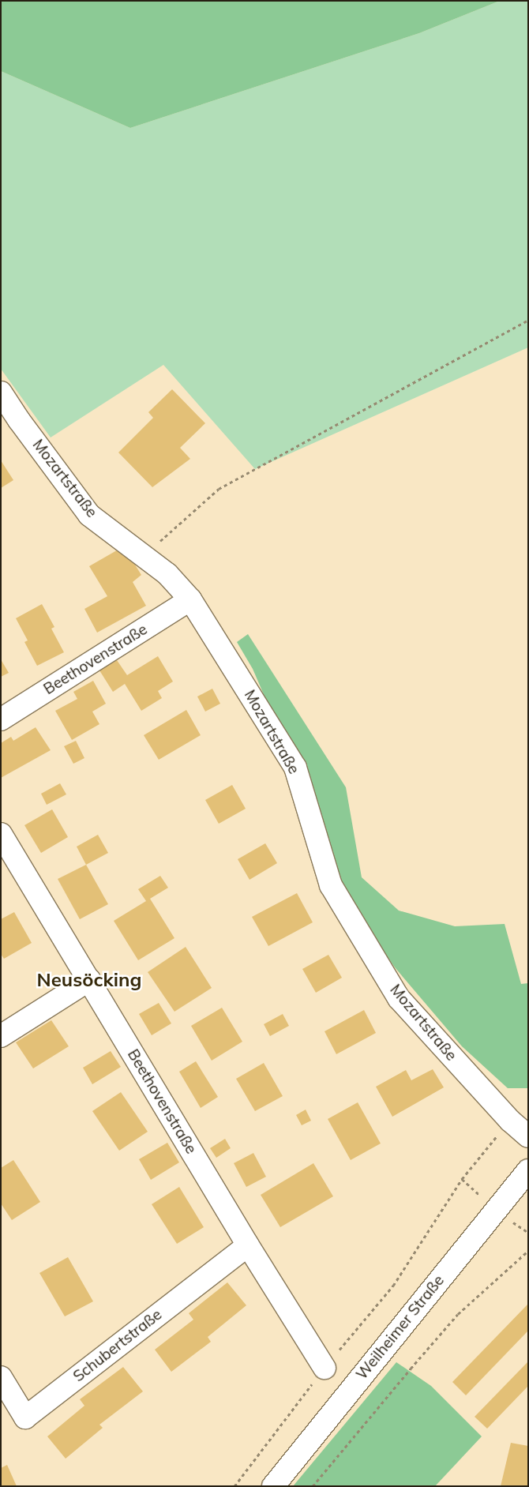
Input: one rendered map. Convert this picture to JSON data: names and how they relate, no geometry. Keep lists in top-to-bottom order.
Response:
{
  "streets": {
    "street": [
      "Mozartstraße",
      "Beethovenstraße",
      "Weilheimer Straße",
      "Schubertstraße"
    ]
  },
  "crossings": [
    ["Mozartstraße", "Beethovenstraße"],
    ["Beethovenstraße", "Schubertstraße"]
  ],
  "districts": ["Neusöcking"]
}
